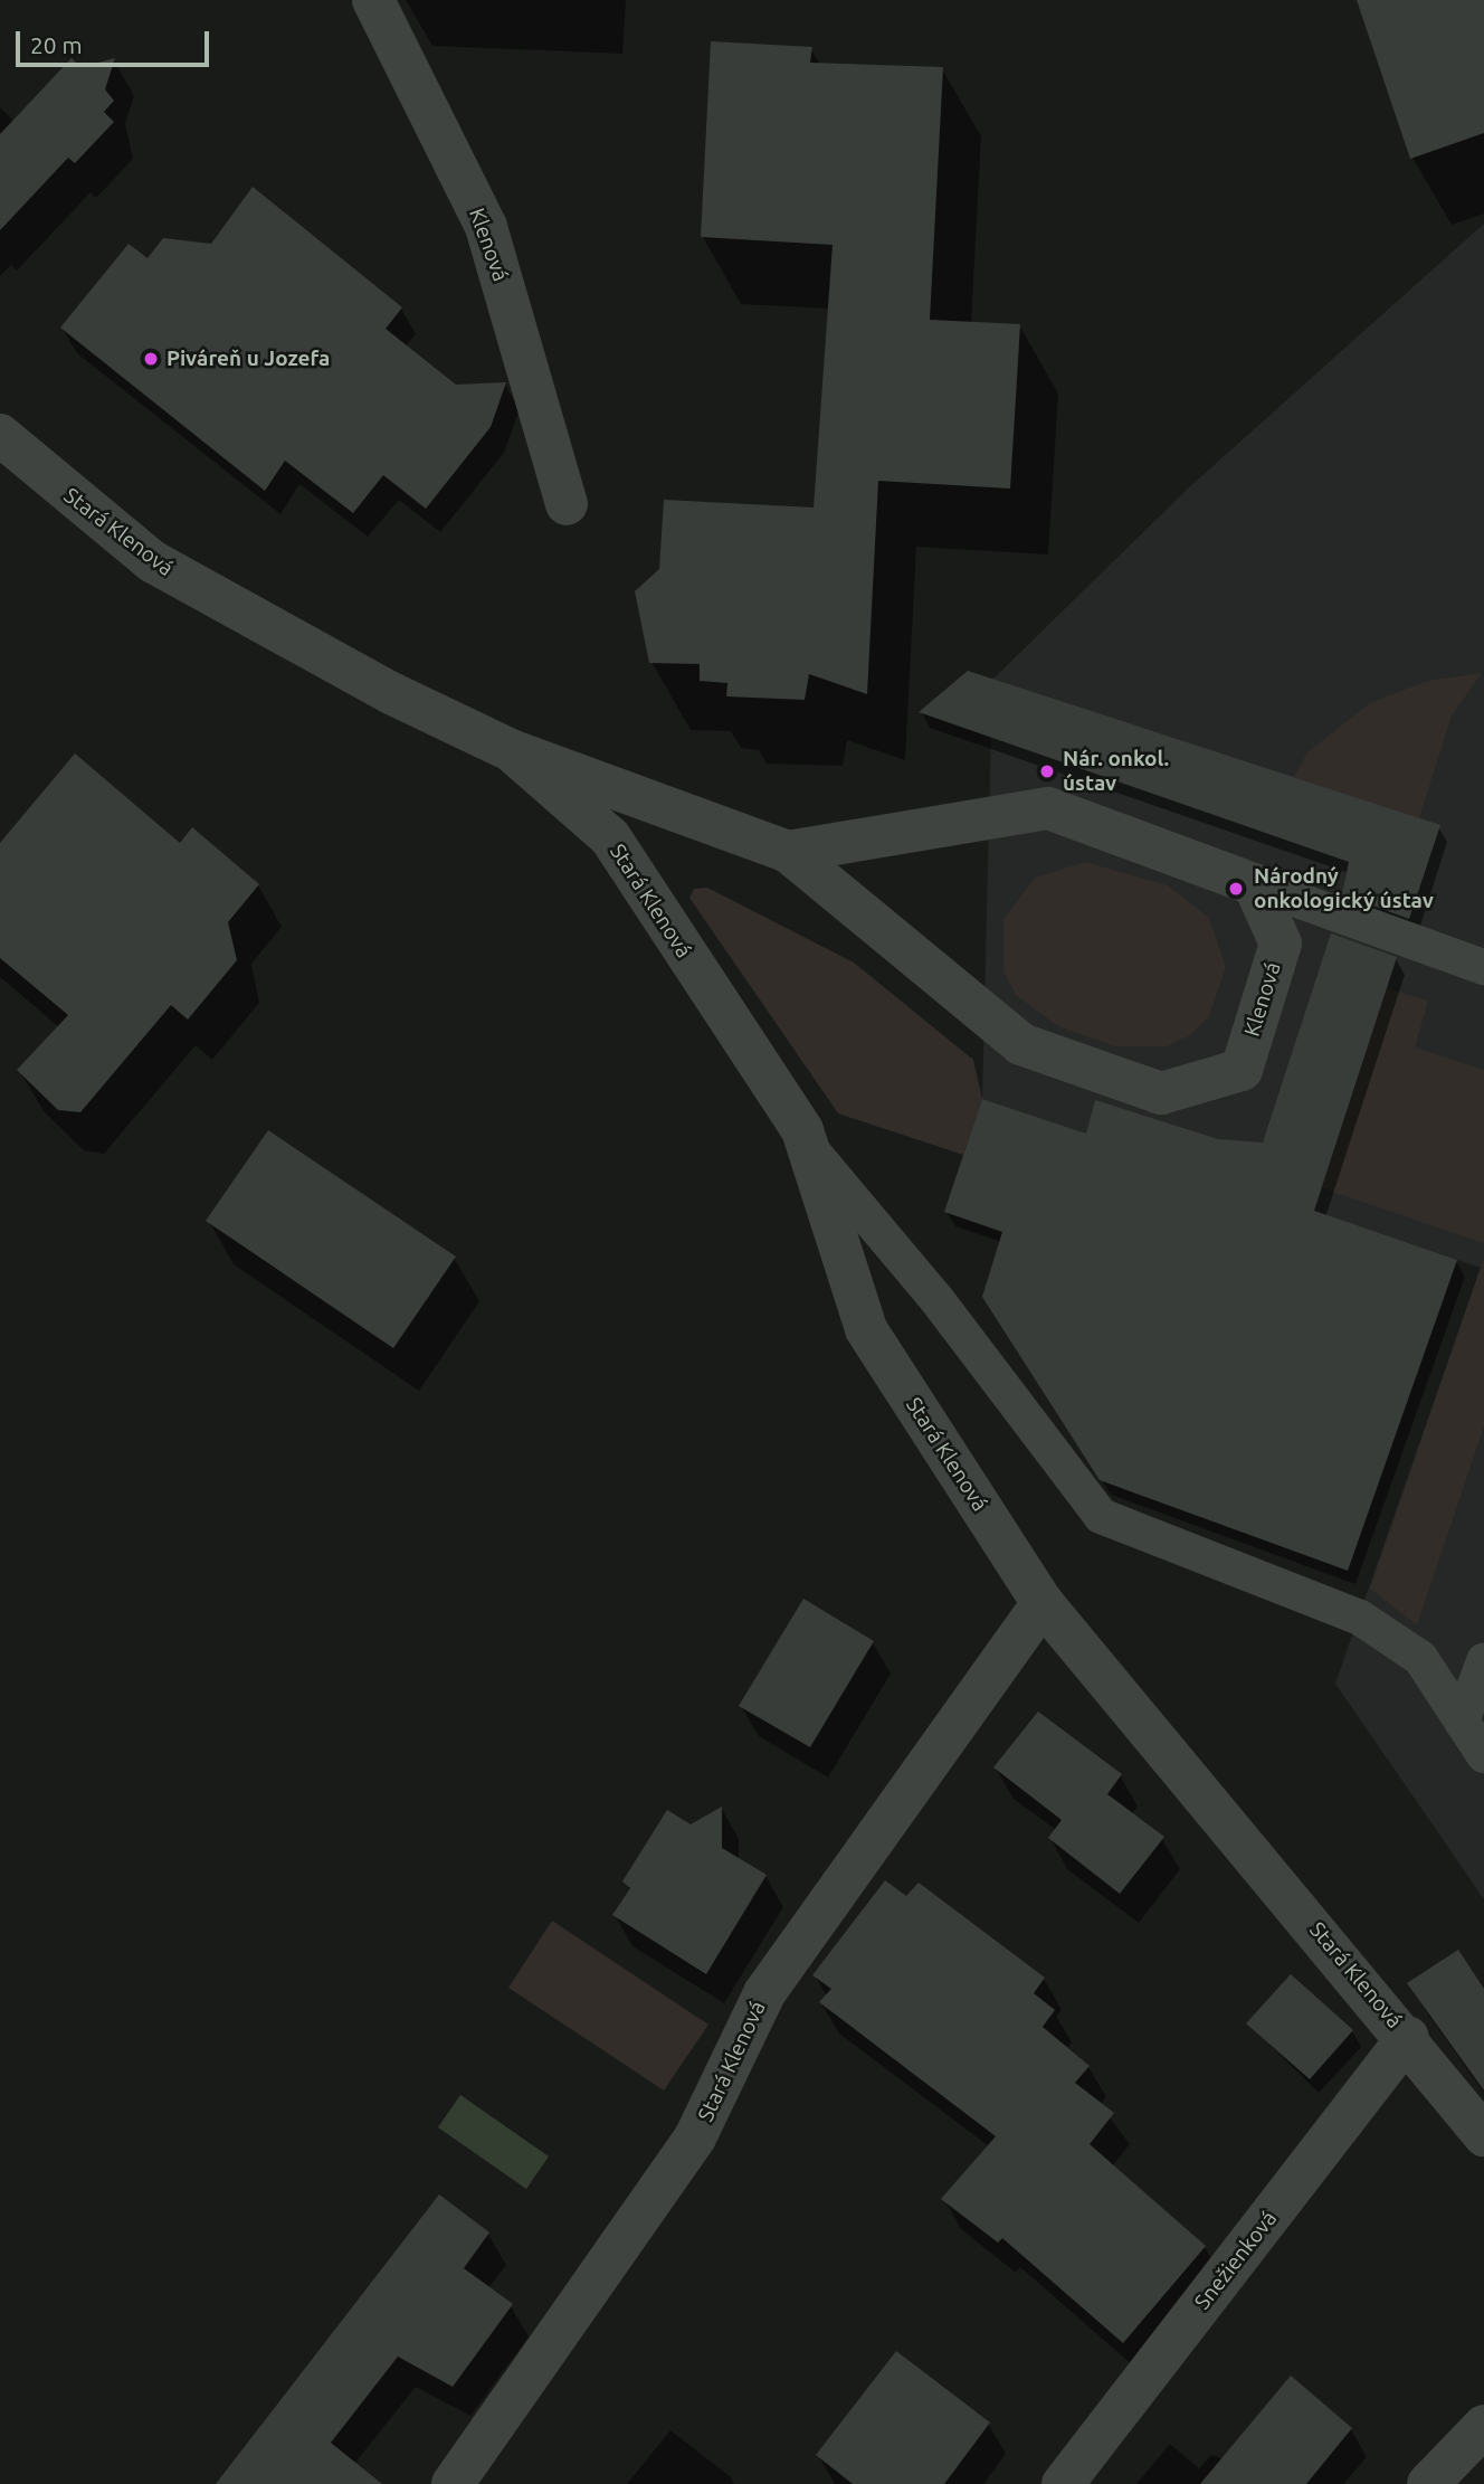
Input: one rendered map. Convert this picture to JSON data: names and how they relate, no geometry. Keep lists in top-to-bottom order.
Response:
{
  "streets": {
    "street": ["Klenová", "Stará Klenová", "Snežienková"]
  },
  "crossings": [
    ["Klenová", "Stará Klenová"],
    ["Stará Klenová", "Snežienková"]
  ],
  "places": ["Piváreň u Jozefa", "Nár. onkol. ústav", "Národný onkologický ústav"],
  "scale_bar": "20 m"
}
